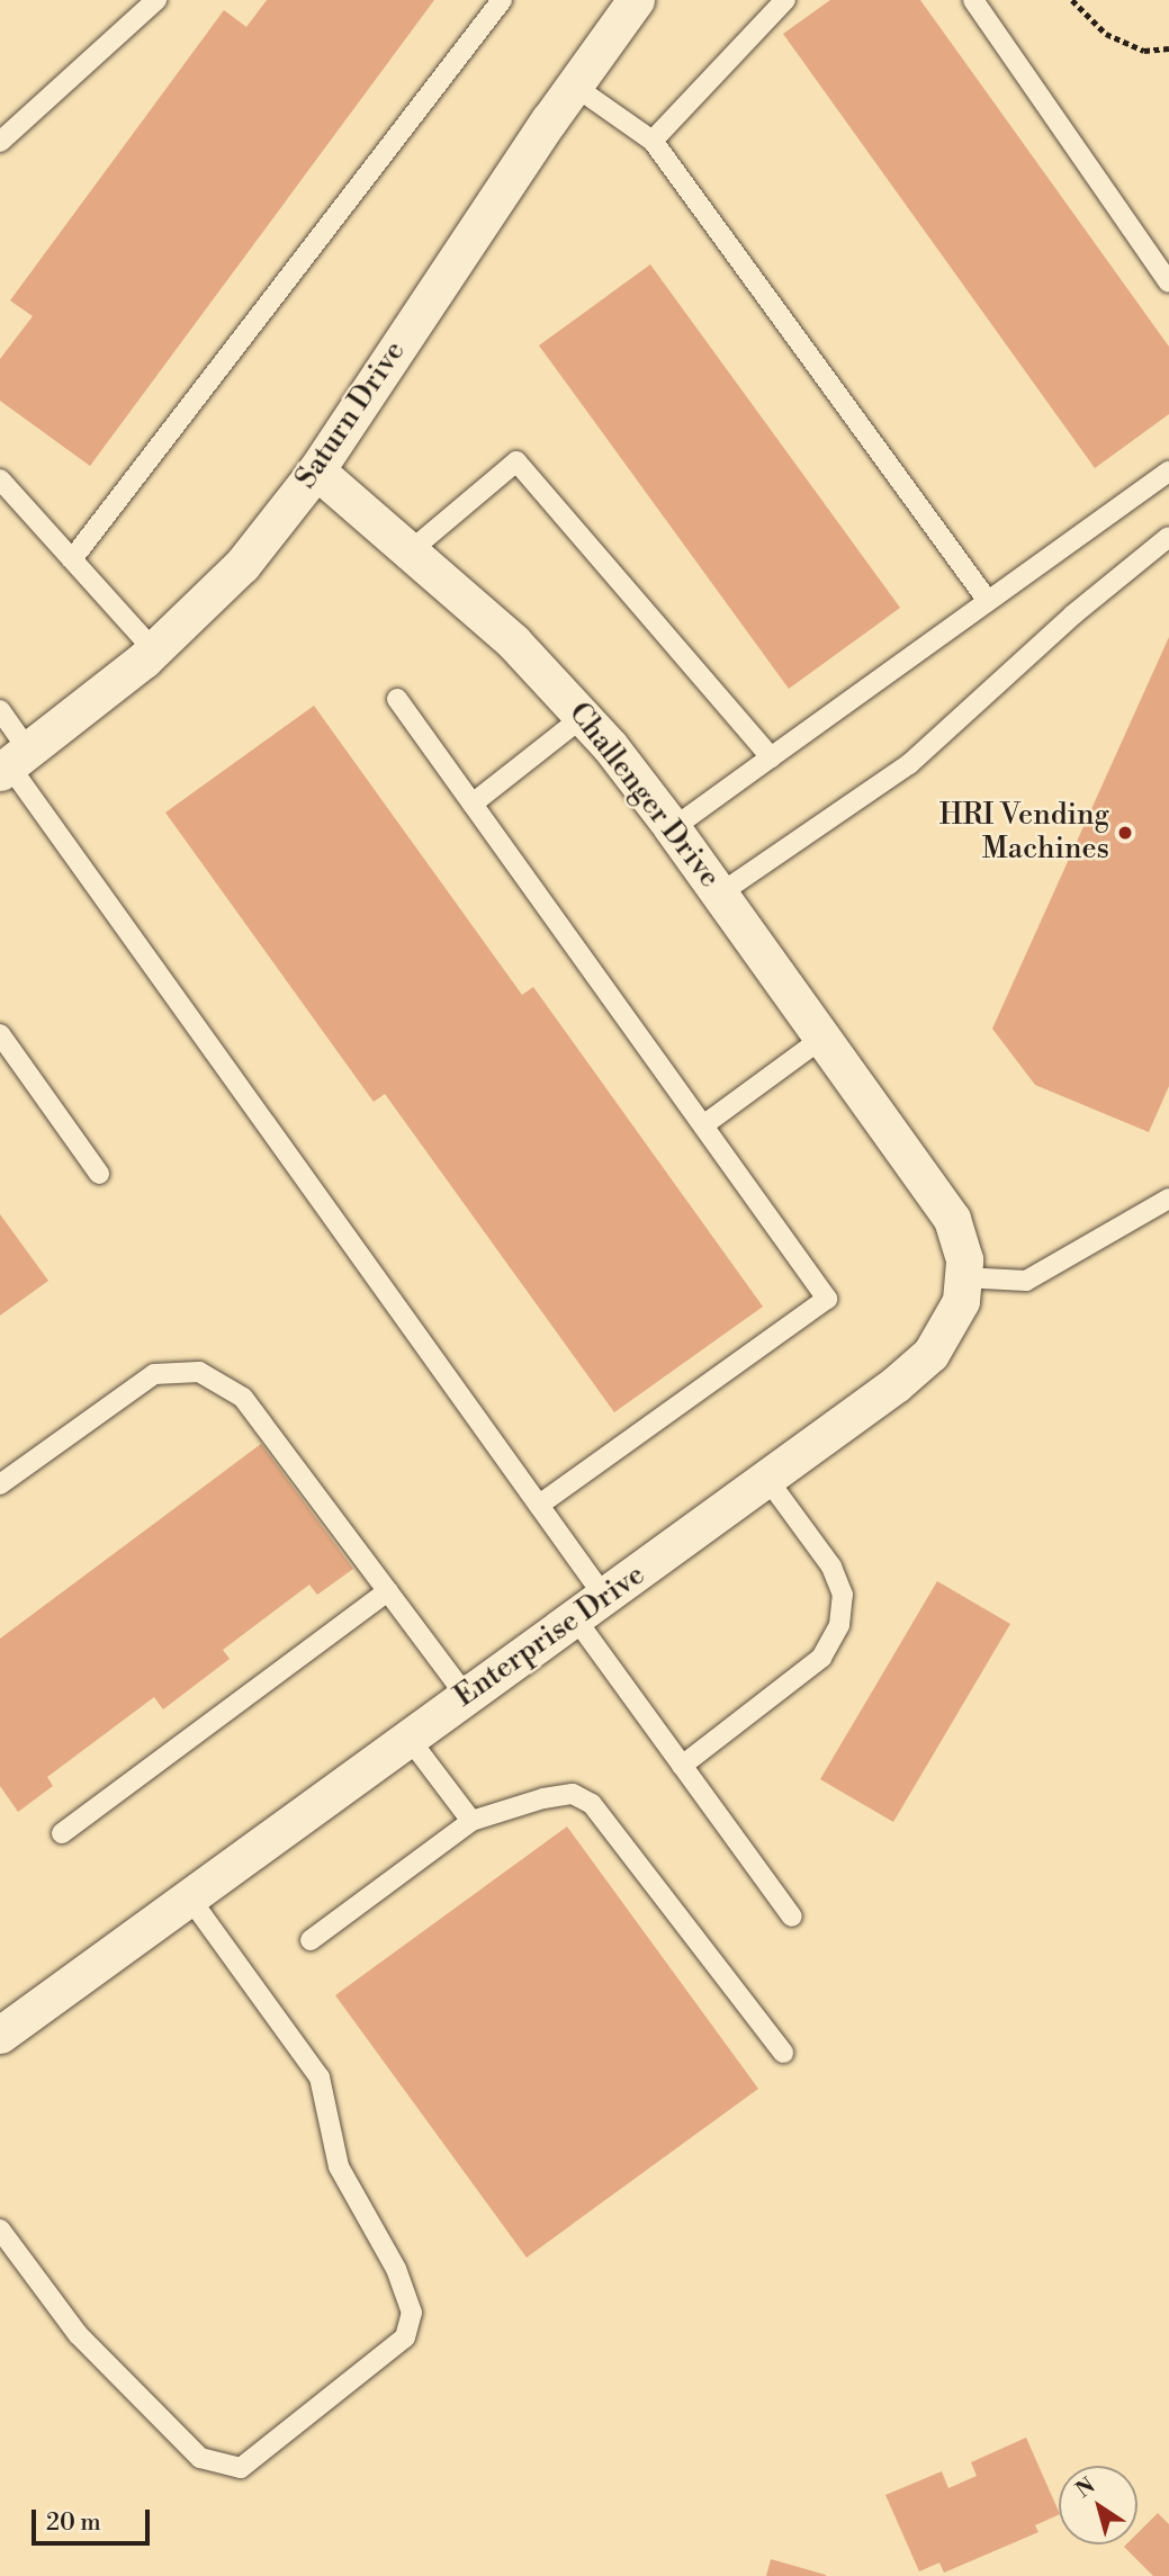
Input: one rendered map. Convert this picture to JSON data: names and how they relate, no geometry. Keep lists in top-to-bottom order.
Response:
{
  "streets": {
    "street": ["Saturn Drive", "Challenger Drive", "Enterprise Drive"]
  },
  "crossings": [
    ["Saturn Drive", "Challenger Drive"],
    ["Challenger Drive", "Enterprise Drive"]
  ],
  "places": ["HRI Vending Machines"],
  "scale_bar": "20 m",
  "north": "top left"
}
